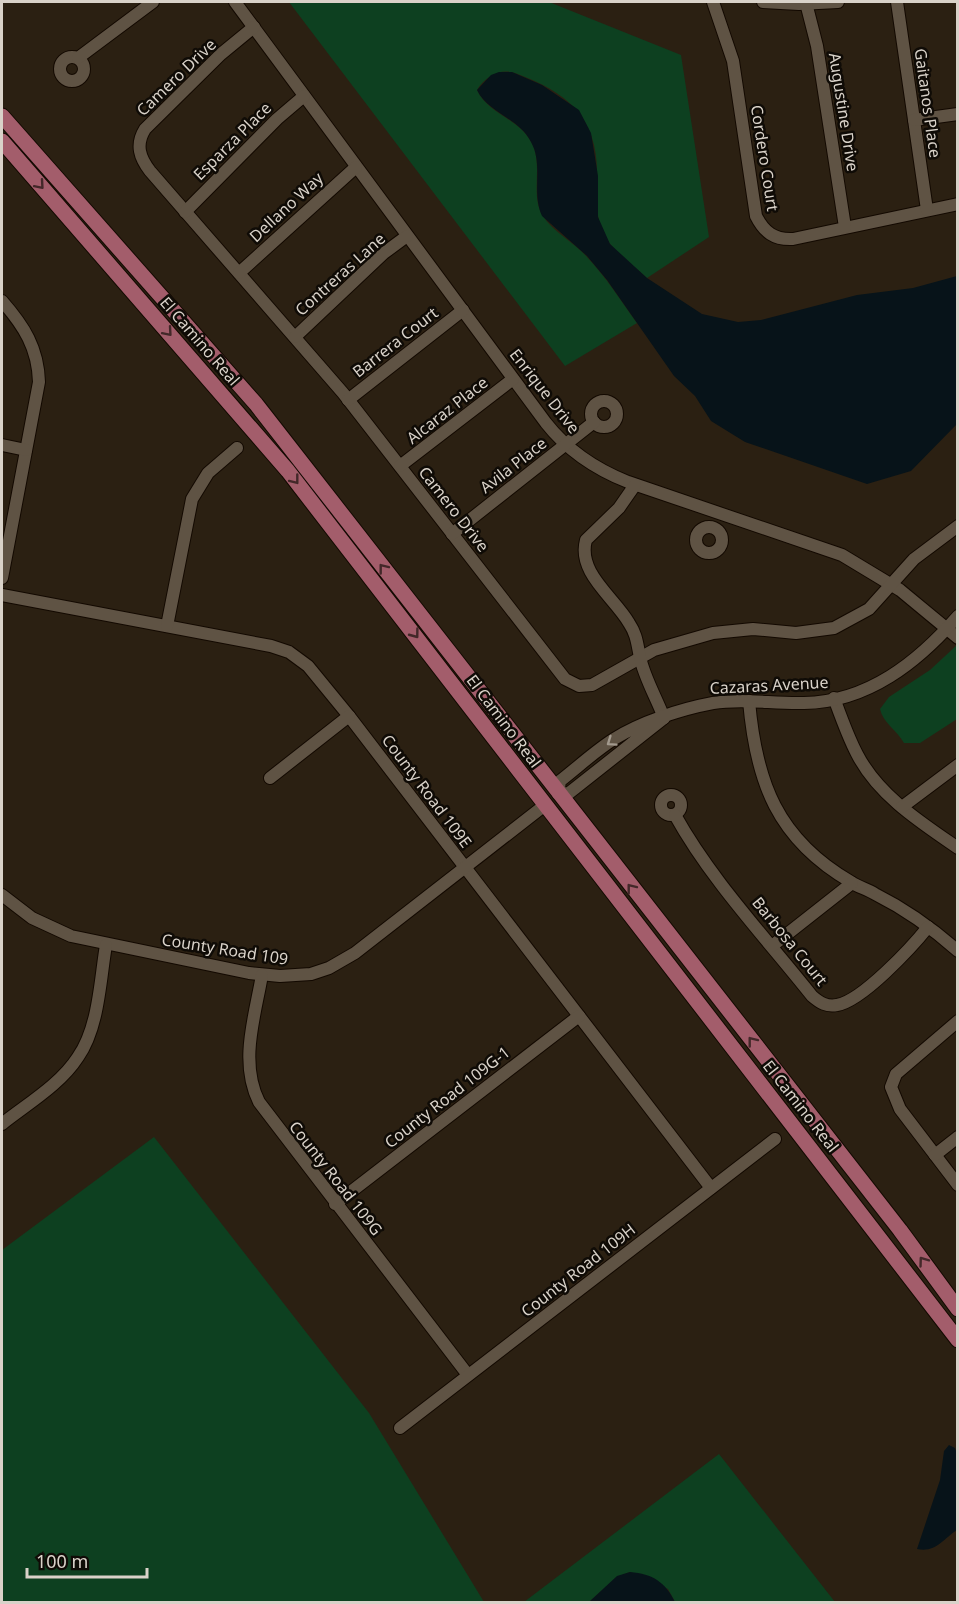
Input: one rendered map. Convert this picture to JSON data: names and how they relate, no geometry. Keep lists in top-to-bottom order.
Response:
{
  "streets": {
    "main road": ["El Camino Real"],
    "street": [
      "Camero Drive",
      "Gaitanos Place",
      "Augustine Drive",
      "Esparza Place",
      "Cordero Court",
      "Dellano Way",
      "Contreras Lane",
      "Barrera Court",
      "Enrique Drive",
      "Alcaraz Place",
      "Avila Place",
      "Cazaras Avenue",
      "County Road 109E",
      "Barbosa Court",
      "County Road 109",
      "County Road 109G-1",
      "County Road 109G",
      "County Road 109H"
    ]
  },
  "crossings": [
    ["Camero Drive", "Esparza Place"],
    ["Camero Drive", "Dellano Way"],
    ["Camero Drive", "Contreras Lane"],
    ["Camero Drive", "Barrera Court"],
    ["Camero Drive", "Enrique Drive"],
    ["Camero Drive", "Alcaraz Place"],
    ["Camero Drive", "Avila Place"],
    ["Gaitanos Place", "Cordero Court"],
    ["Augustine Drive", "Cordero Court"],
    ["Esparza Place", "Enrique Drive"],
    ["Dellano Way", "Enrique Drive"],
    ["Contreras Lane", "Enrique Drive"],
    ["El Camino Real", "Cazaras Avenue"],
    ["El Camino Real", "County Road 109"],
    ["Barrera Court", "Enrique Drive"],
    ["Enrique Drive", "Alcaraz Place"],
    ["Enrique Drive", "Avila Place"],
    ["Enrique Drive", "Cazaras Avenue"],
    ["County Road 109E", "County Road 109"],
    ["County Road 109E", "County Road 109G-1"],
    ["County Road 109E", "County Road 109H"],
    ["County Road 109", "County Road 109G"],
    ["County Road 109G-1", "County Road 109G"],
    ["County Road 109G", "County Road 109H"]
  ],
  "scale_bar": "100 m"
}
